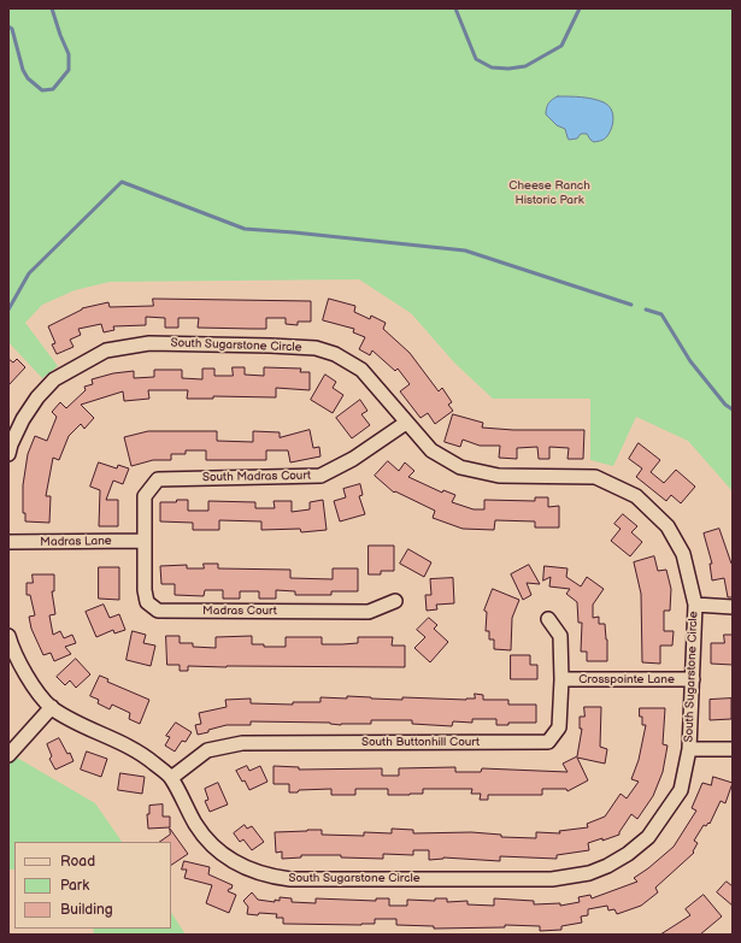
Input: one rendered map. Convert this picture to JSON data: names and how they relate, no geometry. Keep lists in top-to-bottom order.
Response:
{
  "streets": {
    "street": [
      "South Sugarstone Circle",
      "South Madras Court",
      "Madras Lane",
      "Madras Court",
      "Crosspointe Lane",
      "South Buttonhill Court"
    ]
  },
  "crossings": [
    ["South Sugarstone Circle", "South Madras Court"],
    ["South Sugarstone Circle", "Crosspointe Lane"],
    ["South Sugarstone Circle", "South Buttonhill Court"],
    ["South Madras Court", "Madras Lane"],
    ["South Madras Court", "Madras Court"],
    ["Madras Lane", "Madras Court"],
    ["Crosspointe Lane", "South Buttonhill Court"]
  ],
  "parks": ["Cheese Ranch Historic Park"],
  "legend": ["Road", "Park", "Building"]
}
